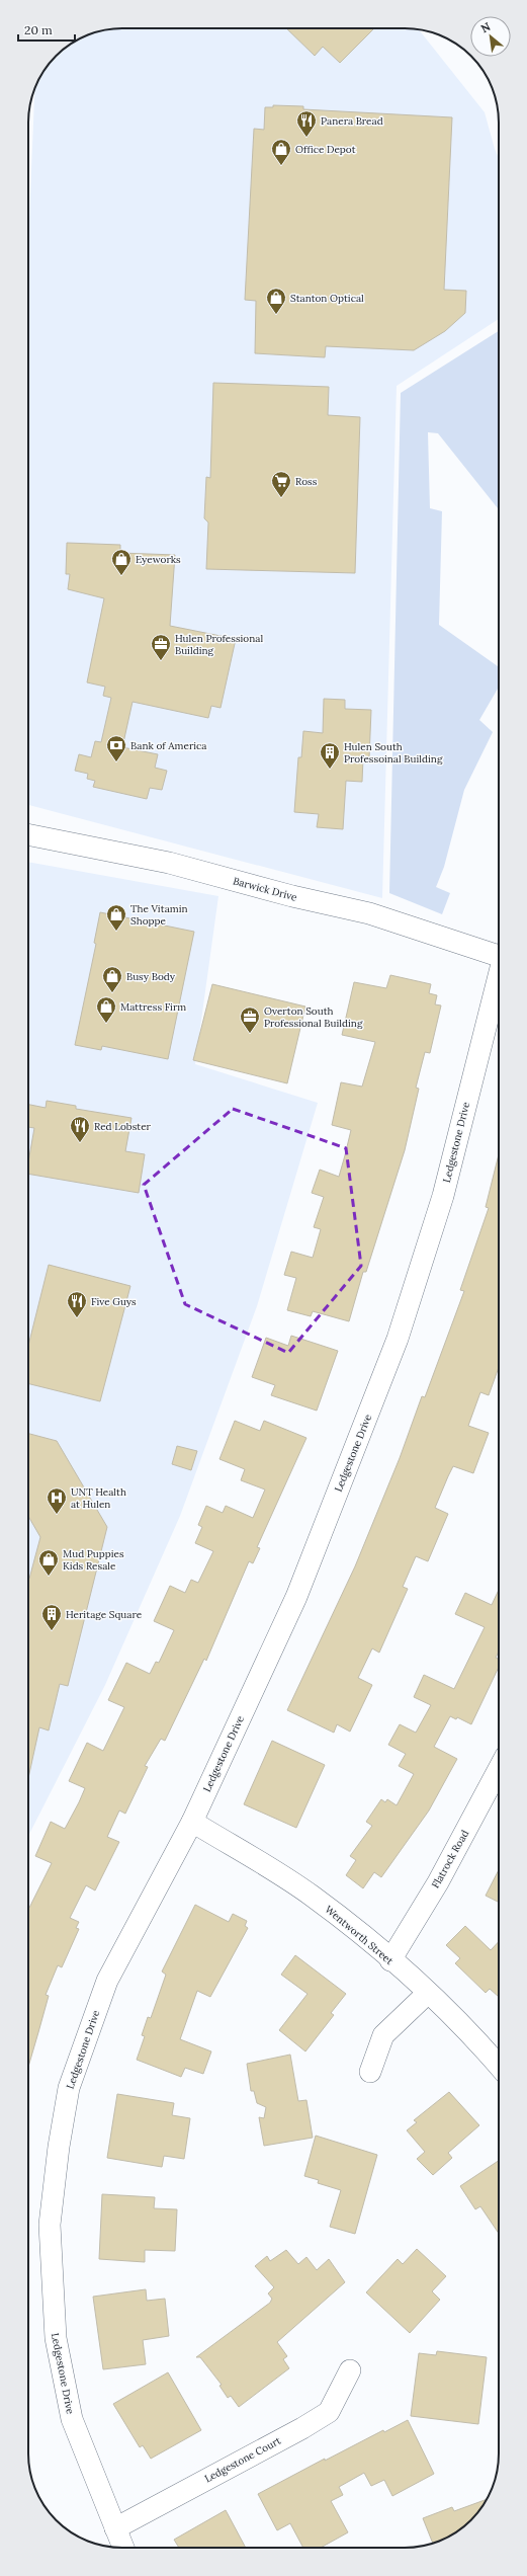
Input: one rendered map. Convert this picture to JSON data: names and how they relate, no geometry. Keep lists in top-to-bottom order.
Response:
{
  "streets": {
    "street": [
      "Barwick Drive",
      "Ledgestone Drive",
      "Flatrock Road",
      "Wentworth Street",
      "Ledgestone Court"
    ]
  },
  "crossings": [
    ["Ledgestone Drive", "Wentworth Street"],
    ["Ledgestone Drive", "Ledgestone Court"],
    ["Flatrock Road", "Wentworth Street"]
  ],
  "places": {
    "restaurant": ["Panera Bread", "Red Lobster", "Five Guys"],
    "shop": [
      "Office Depot",
      "Stanton Optical",
      "Eyeworks",
      "The Vitamin Shoppe",
      "Busy Body",
      "Mattress Firm",
      "Mud Puppies Kids Resale"
    ],
    "supermarket": ["Ross"],
    "office": ["Hulen Professional Building", "Overton South Professional Building"],
    "bank": ["Bank of America"],
    "building": ["Hulen South Professoinal Building", "Heritage Square"],
    "hospital": ["UNT Health at Hulen"]
  },
  "scale_bar": "20 m",
  "north": "top left"
}
